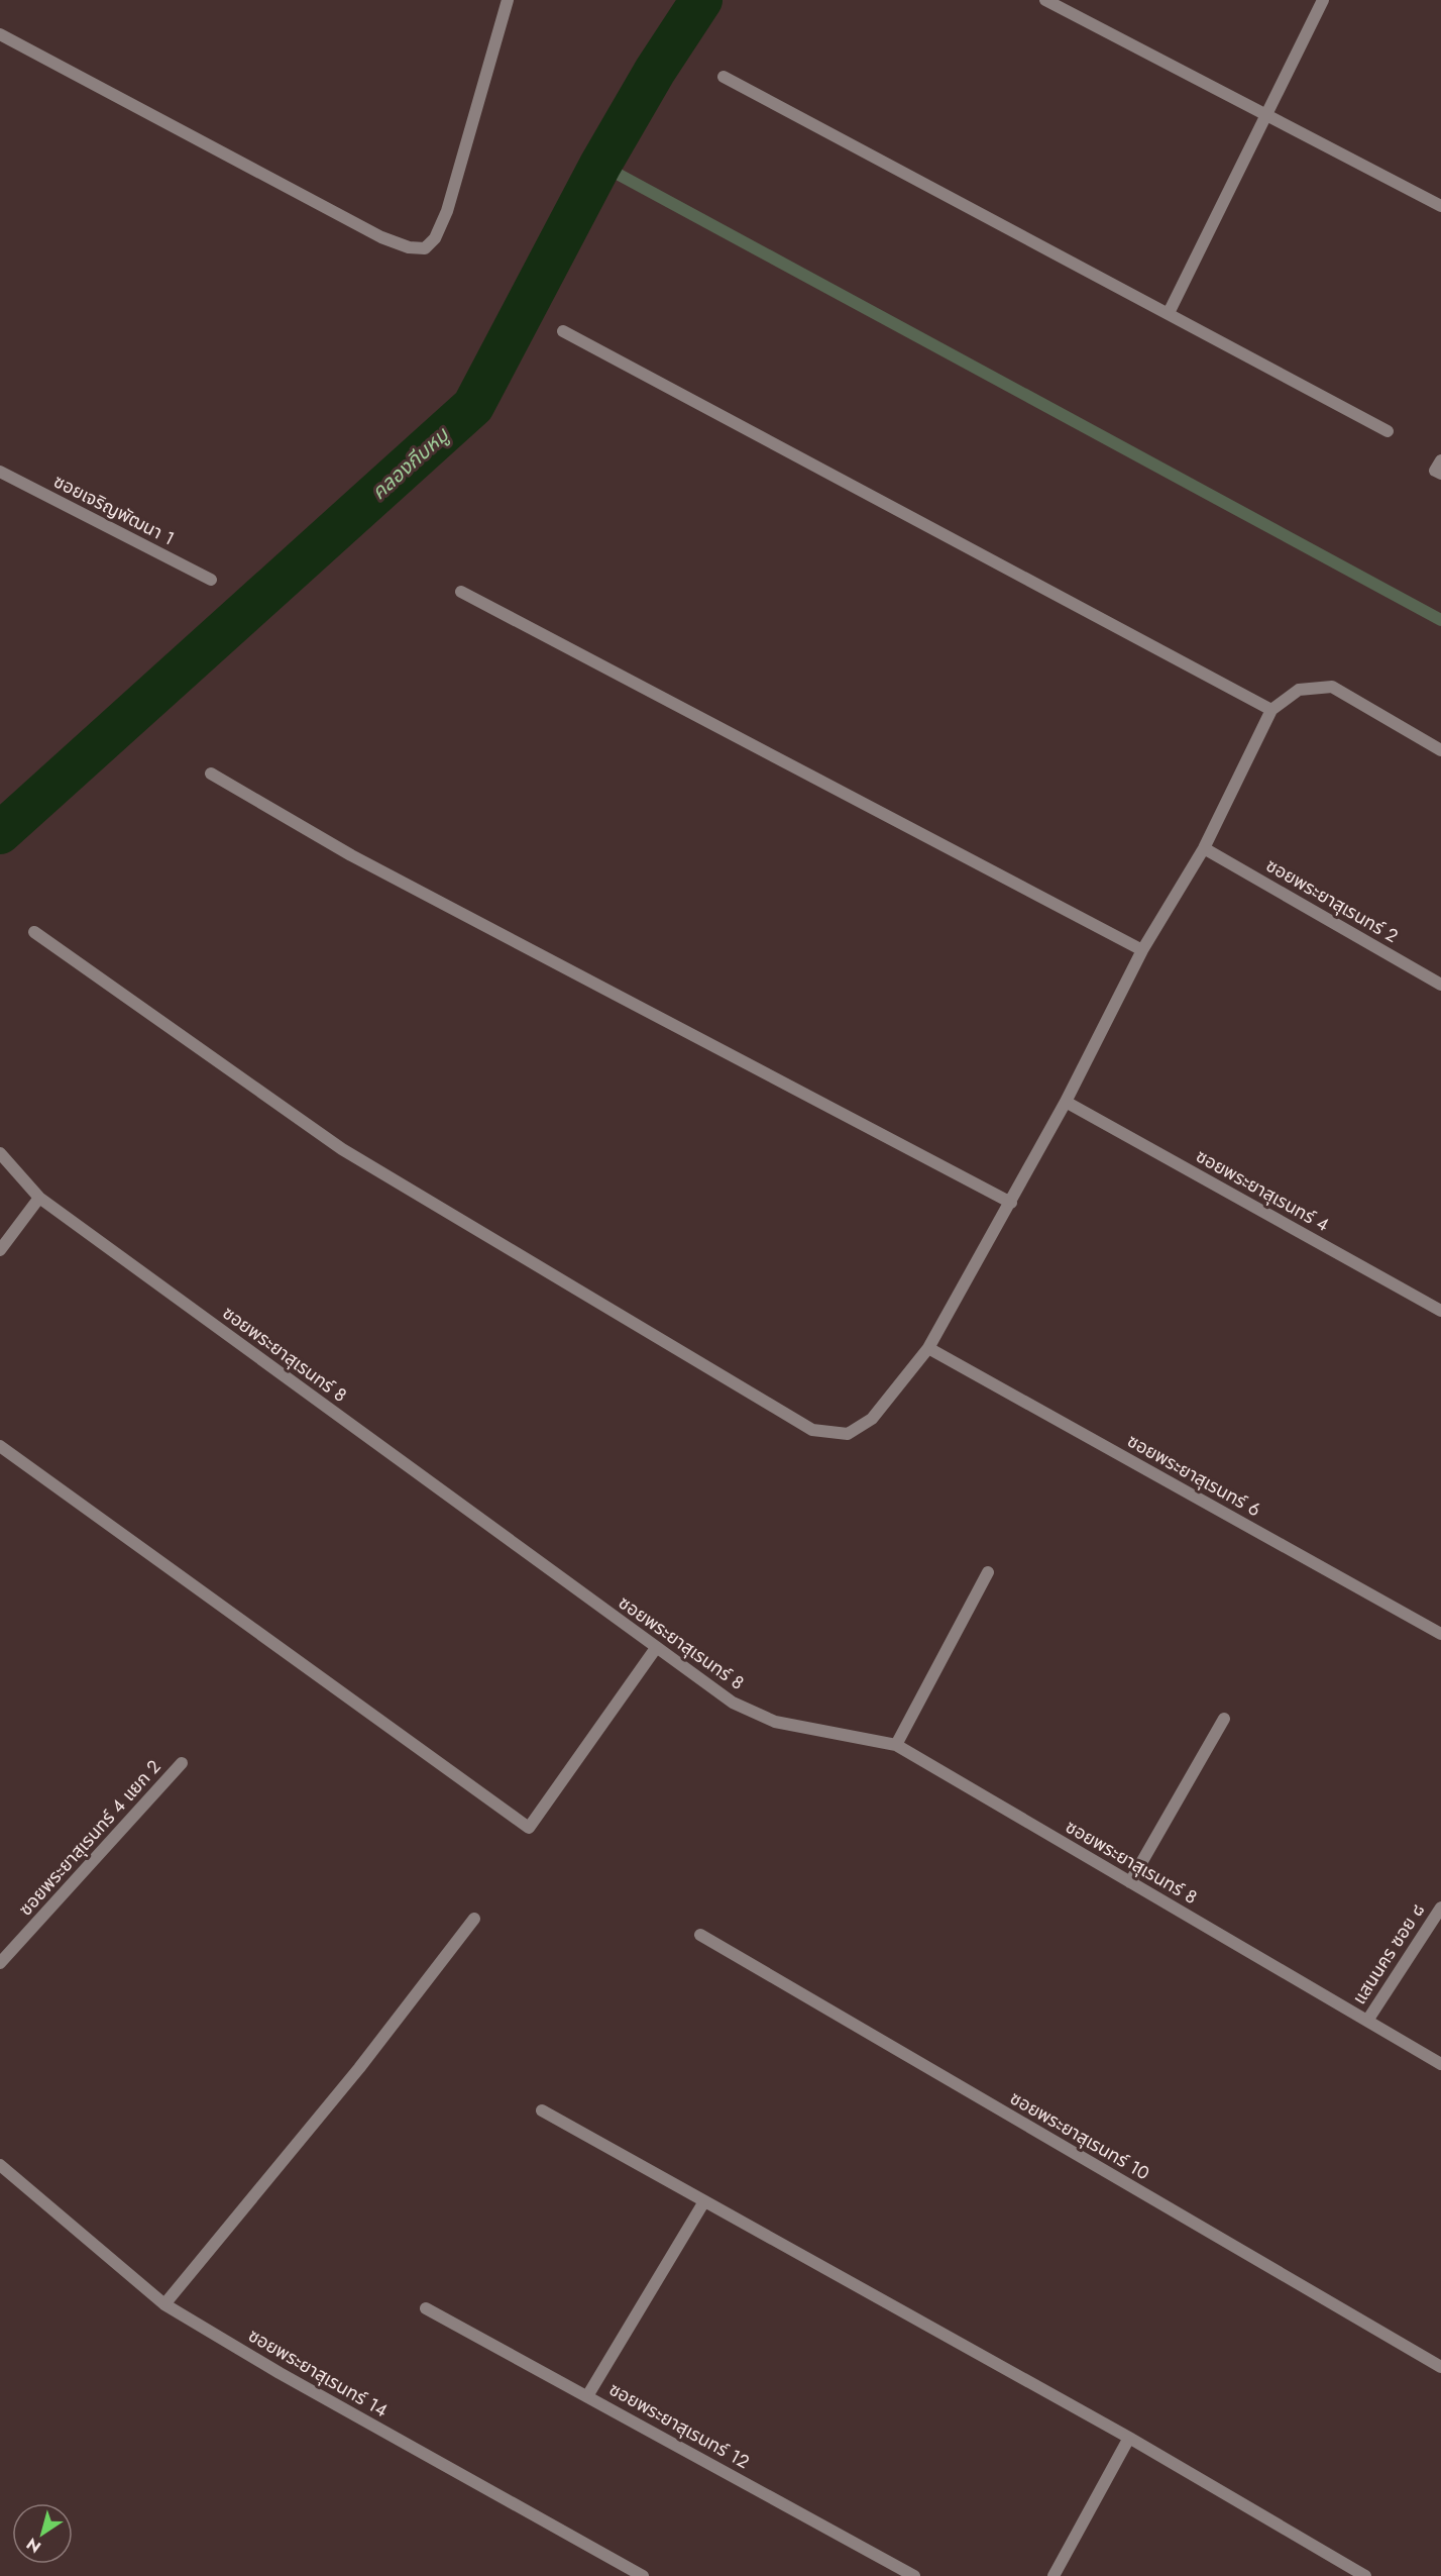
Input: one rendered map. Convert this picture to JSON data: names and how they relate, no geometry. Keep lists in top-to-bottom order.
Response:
{
  "streets": {
    "street": [
      "ซอยเจริญพัฒนา 1",
      "ซอยพระยาสุเรนทร์ 2",
      "ซอยพระยาสุเรนทร์ 4",
      "ซอยพระยาสุเรนทร์ 8",
      "ซอยพระยาสุเรนทร์ 6",
      "ซอยพระยาสุเรนทร์ 4 แยก 2",
      "แสนนคร ซอย ๘",
      "ซอยพระยาสุเรนทร์ 10",
      "ซอยพระยาสุเรนทร์ 14",
      "ซอยพระยาสุเรนทร์ 12"
    ]
  },
  "crossings": [
    ["ซอยพระยาสุเรนทร์ 8", "แสนนคร ซอย ๘"]
  ],
  "water": ["คลองกีบหมู"],
  "north": "bottom left"
}
